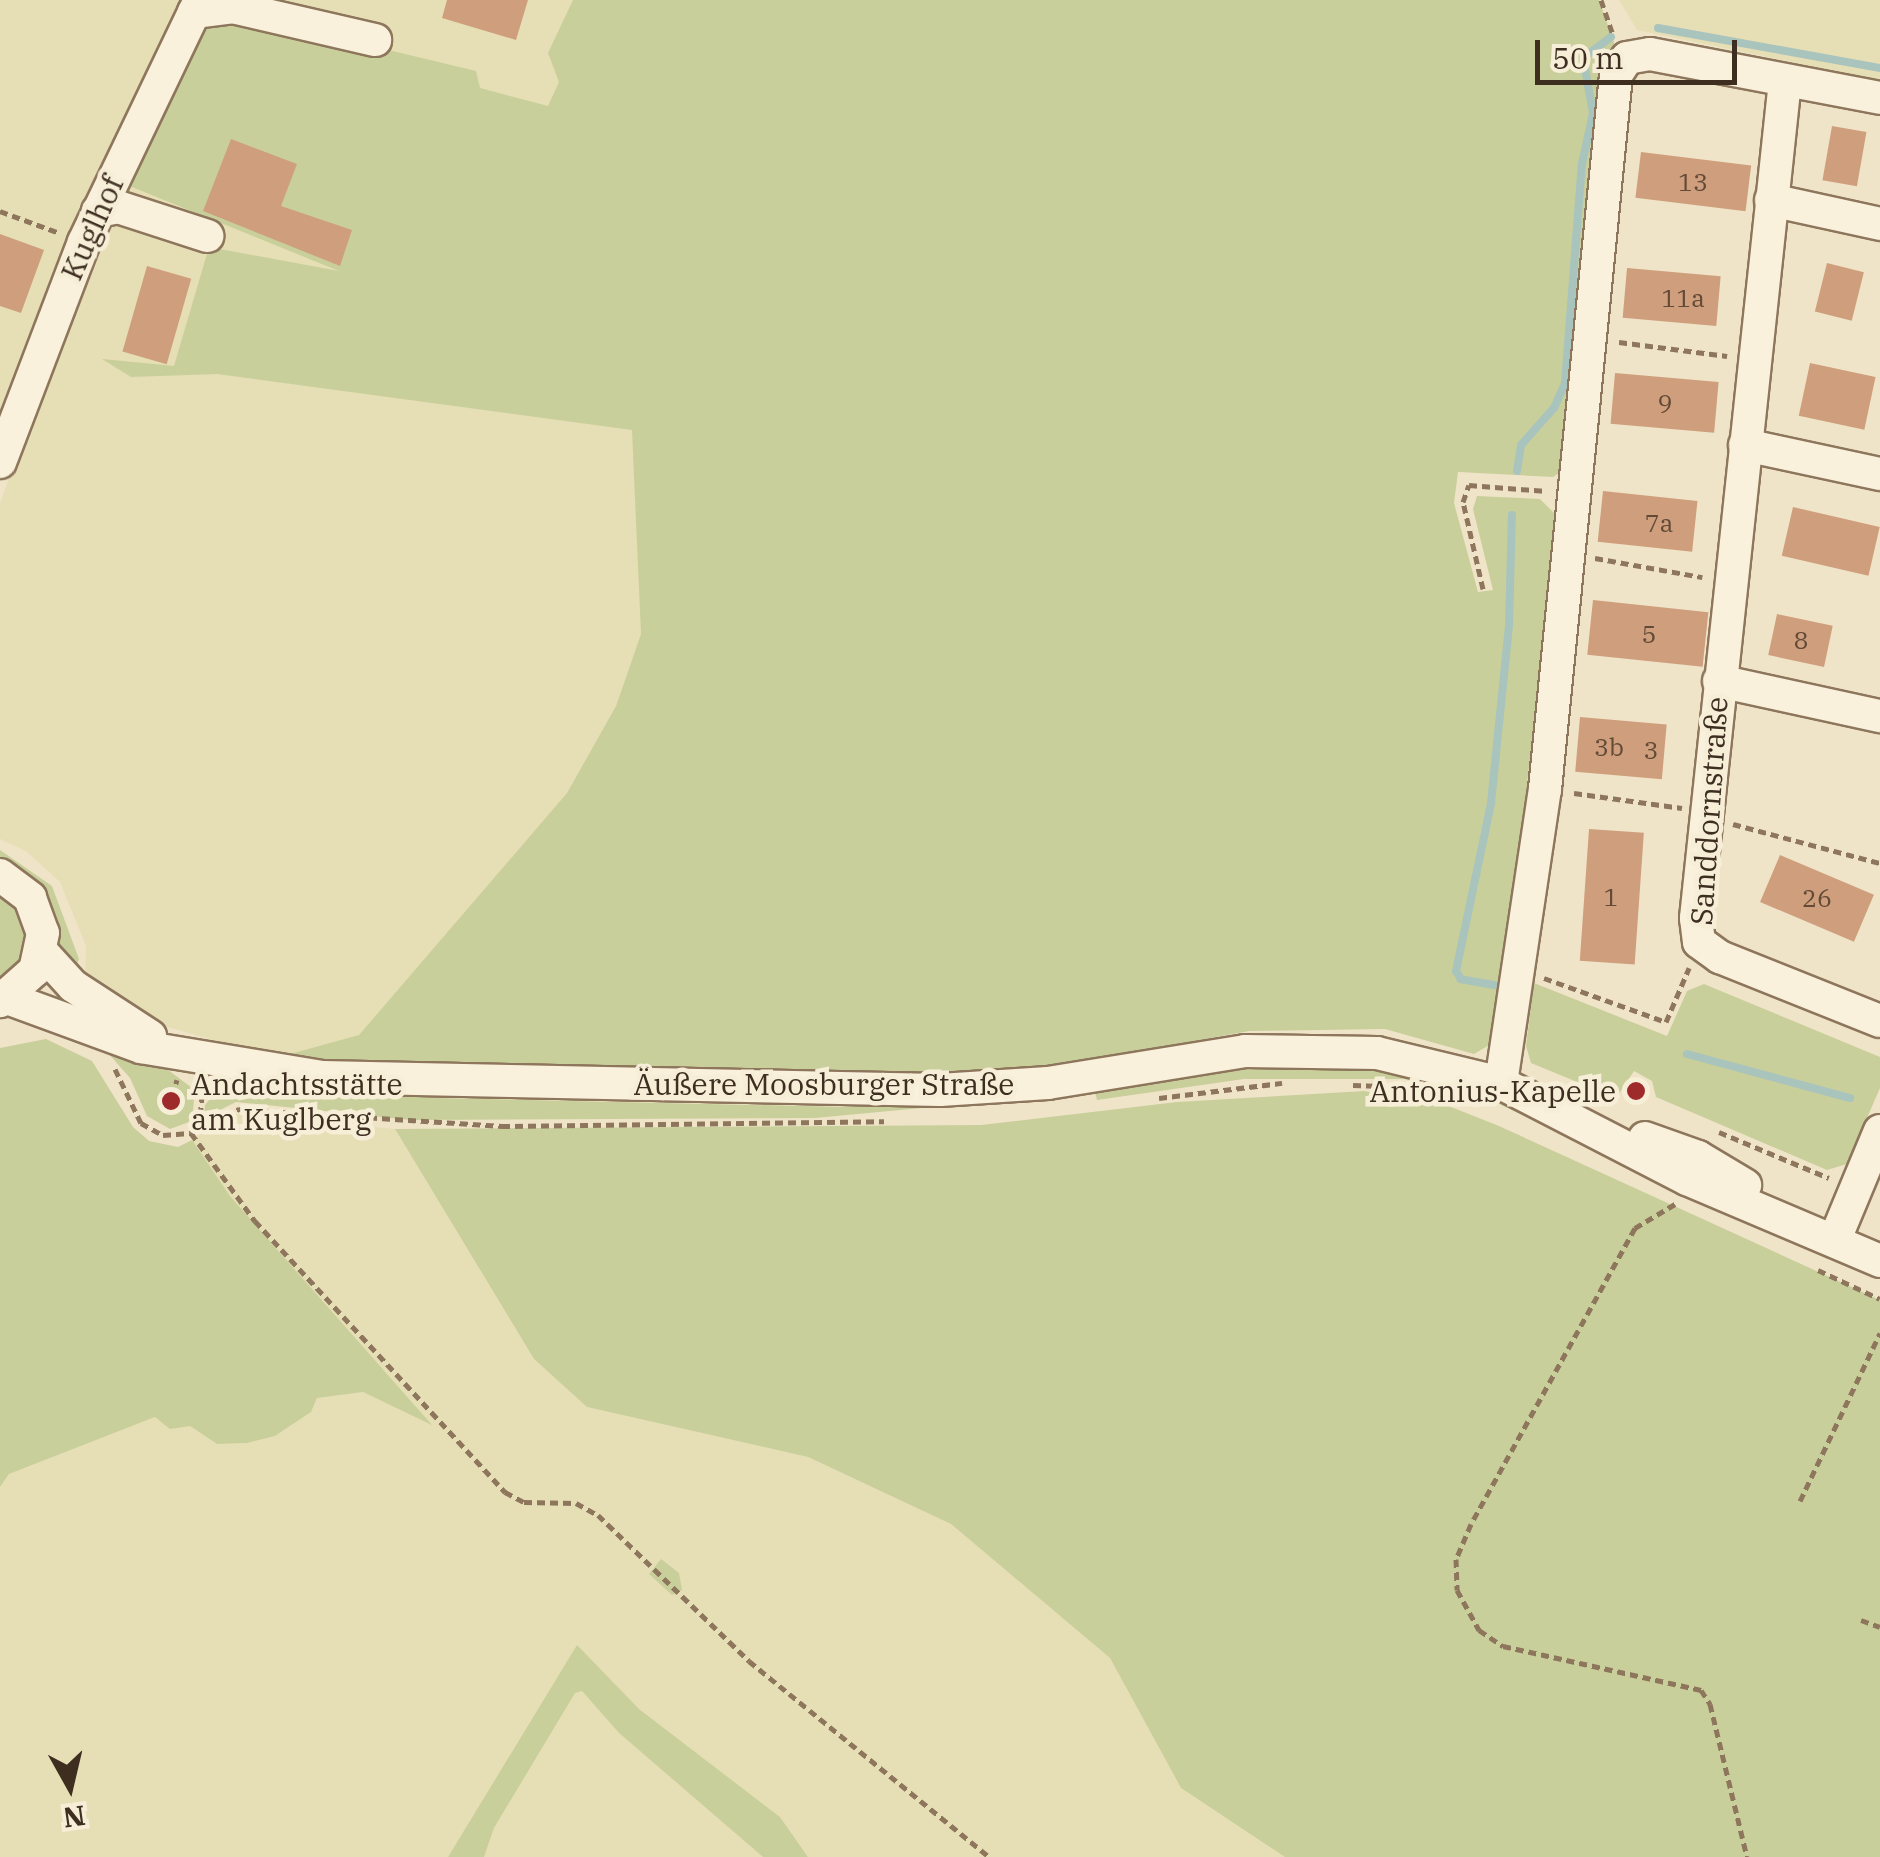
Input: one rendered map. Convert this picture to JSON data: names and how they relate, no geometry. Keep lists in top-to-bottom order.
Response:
{
  "streets": {
    "street": ["Kuglhof", "Sanddornstraße", "Äußere Moosburger Straße"]
  },
  "places": ["Antonius-Kapelle", "Andachtsstätte am Kuglberg"],
  "house_numbers": [
    "13",
    "11a",
    "9",
    "7a",
    "5",
    "8",
    "3b",
    "3",
    "1",
    "26"
  ],
  "scale_bar": "50 m",
  "north": "bottom"
}
